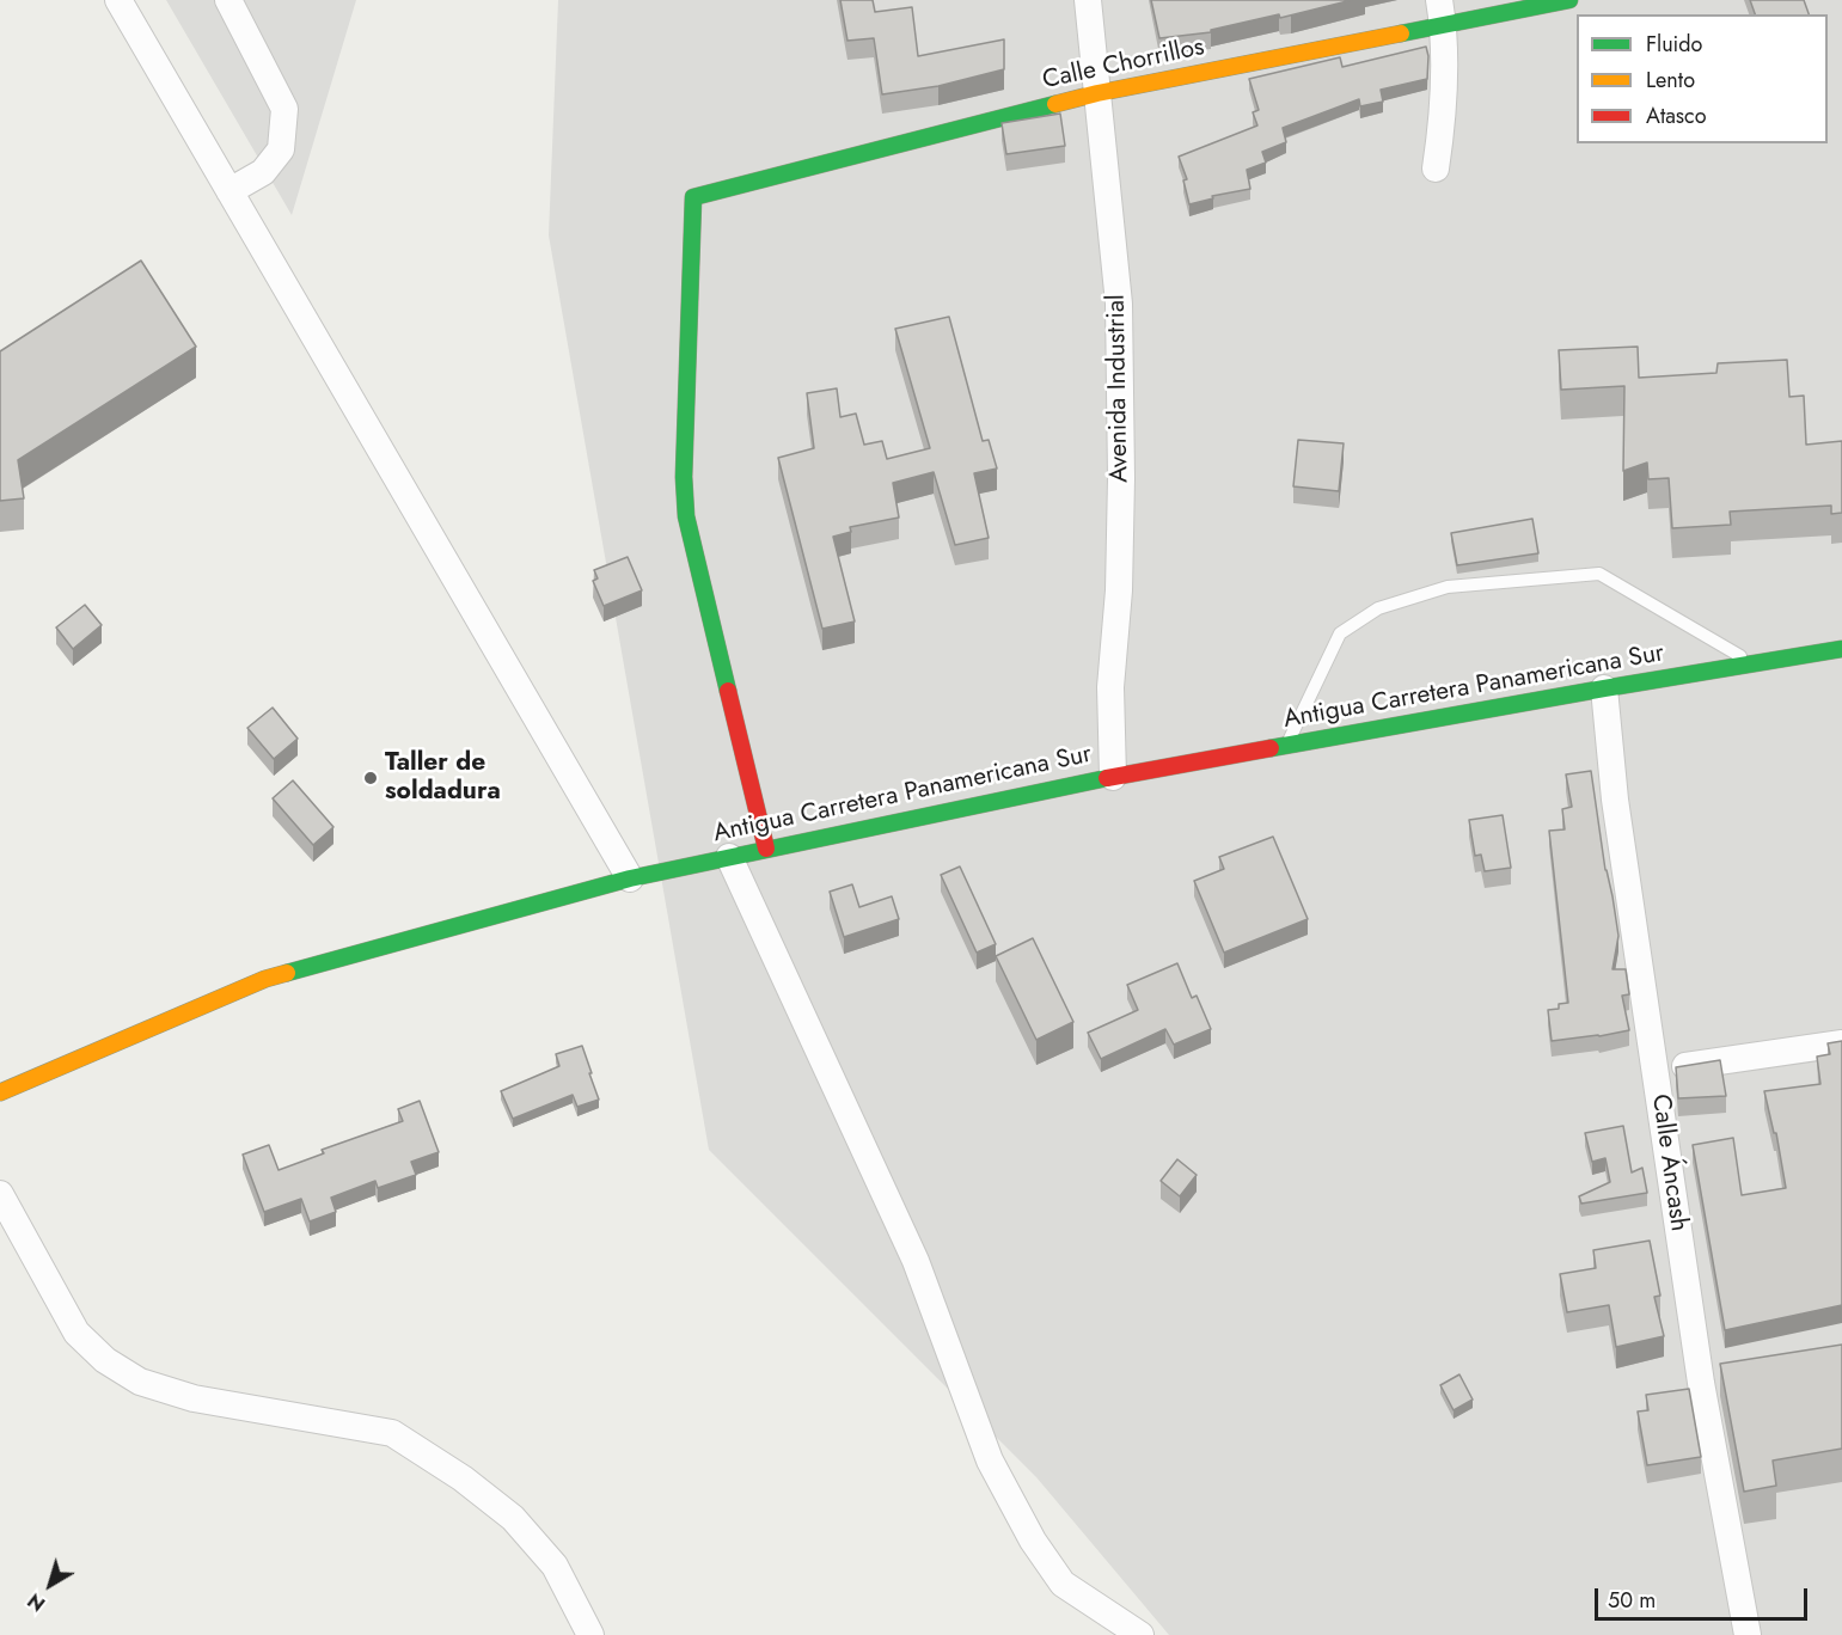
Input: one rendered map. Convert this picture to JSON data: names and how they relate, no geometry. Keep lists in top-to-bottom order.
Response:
{
  "streets": {
    "main road": ["Calle Chorrillos", "Antigua Carretera Panamericana Sur"],
    "street": ["Avenida Industrial", "Calle Áncash"]
  },
  "crossings": [
    ["Calle Chorrillos", "Avenida Industrial"],
    ["Calle Chorrillos", "Antigua Carretera Panamericana Sur"],
    ["Avenida Industrial", "Antigua Carretera Panamericana Sur"],
    ["Antigua Carretera Panamericana Sur", "Calle Áncash"]
  ],
  "places": ["Taller de soldadura"],
  "legend": ["Fluido", "Lento", "Atasco"],
  "scale_bar": "50 m",
  "north": "bottom left"
}
